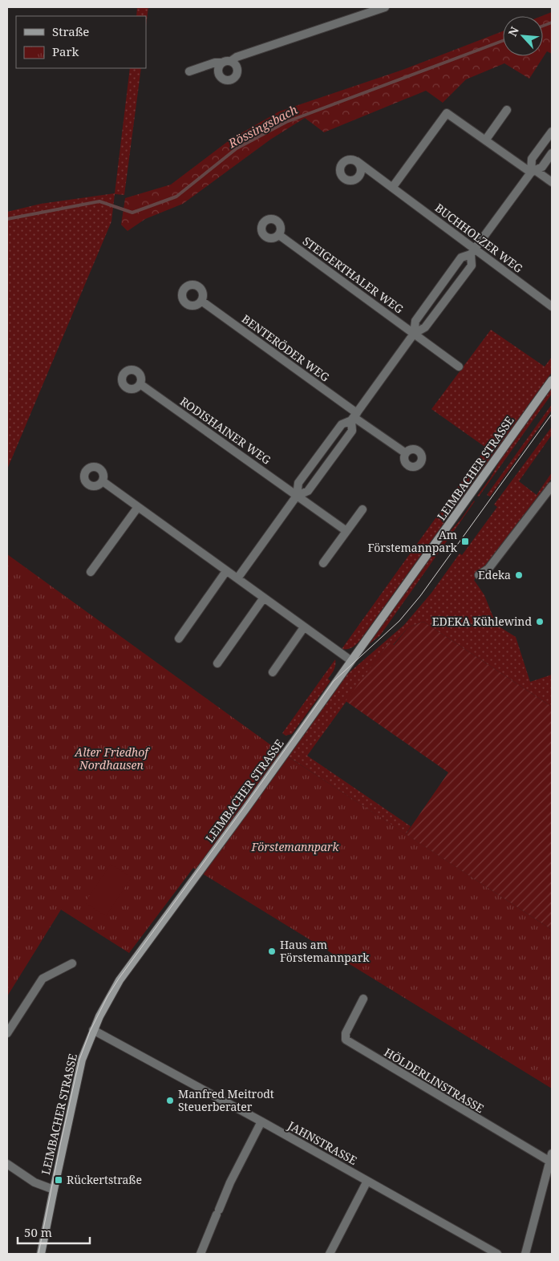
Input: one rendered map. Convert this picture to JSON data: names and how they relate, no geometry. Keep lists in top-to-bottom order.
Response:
{
  "streets": {
    "street": [
      "BUCHHOLZER WEG",
      "STEIGERTHALER WEG",
      "BENTERÖDER WEG",
      "RODISHAINER WEG",
      "LEIMBACHER STRASSE",
      "HÖLDERLINSTRASSE",
      "JAHNSTRASSE"
    ]
  },
  "crossings": [
    ["LEIMBACHER STRASSE", "JAHNSTRASSE"]
  ],
  "water": ["Rössingsbach"],
  "parks": ["Alter Friedhof Nordhausen", "Förstemannpark"],
  "places": {
    "transit": ["Am Förstemannpark", "Rückertstraße"],
    "other": [
      "Edeka",
      "EDEKA Kühlewind",
      "Haus am Förstemannpark",
      "Manfred Meitrodt Steuerberater"
    ]
  },
  "legend": ["Straße", "Park"],
  "scale_bar": "50 m",
  "north": "top left"
}
